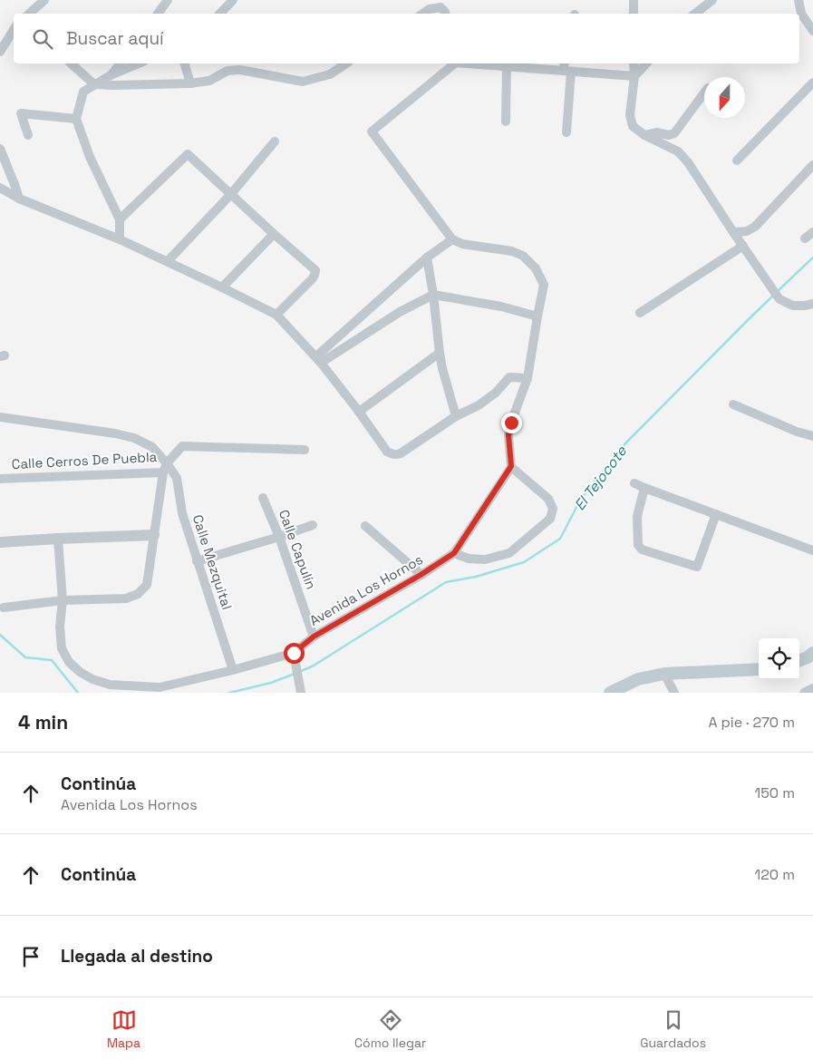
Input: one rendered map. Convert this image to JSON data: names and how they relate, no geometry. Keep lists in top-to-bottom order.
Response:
{
  "streets": {
    "street": [
      "Calle Cerros De Puebla",
      "Calle Capulín",
      "Calle Mezquital",
      "Avenida Los Hornos"
    ]
  },
  "crossings": [
    ["Calle Cerros De Puebla", "Calle Mezquital"],
    ["Calle Capulín", "Avenida Los Hornos"],
    ["Calle Mezquital", "Avenida Los Hornos"]
  ],
  "water": ["El Tejocote"],
  "north": "bottom",
  "page": {
    "search": "Buscar aquí",
    "heading": ["4 min", "A pie · 270 m"],
    "list": [
      ["Continúa", "Avenida Los Hornos", "150 m"],
      ["Continúa", "120 m"],
      "Llegada al destino"
    ],
    "nav": ["Mapa", "Cómo llegar", "Guardados"]
  }
}
